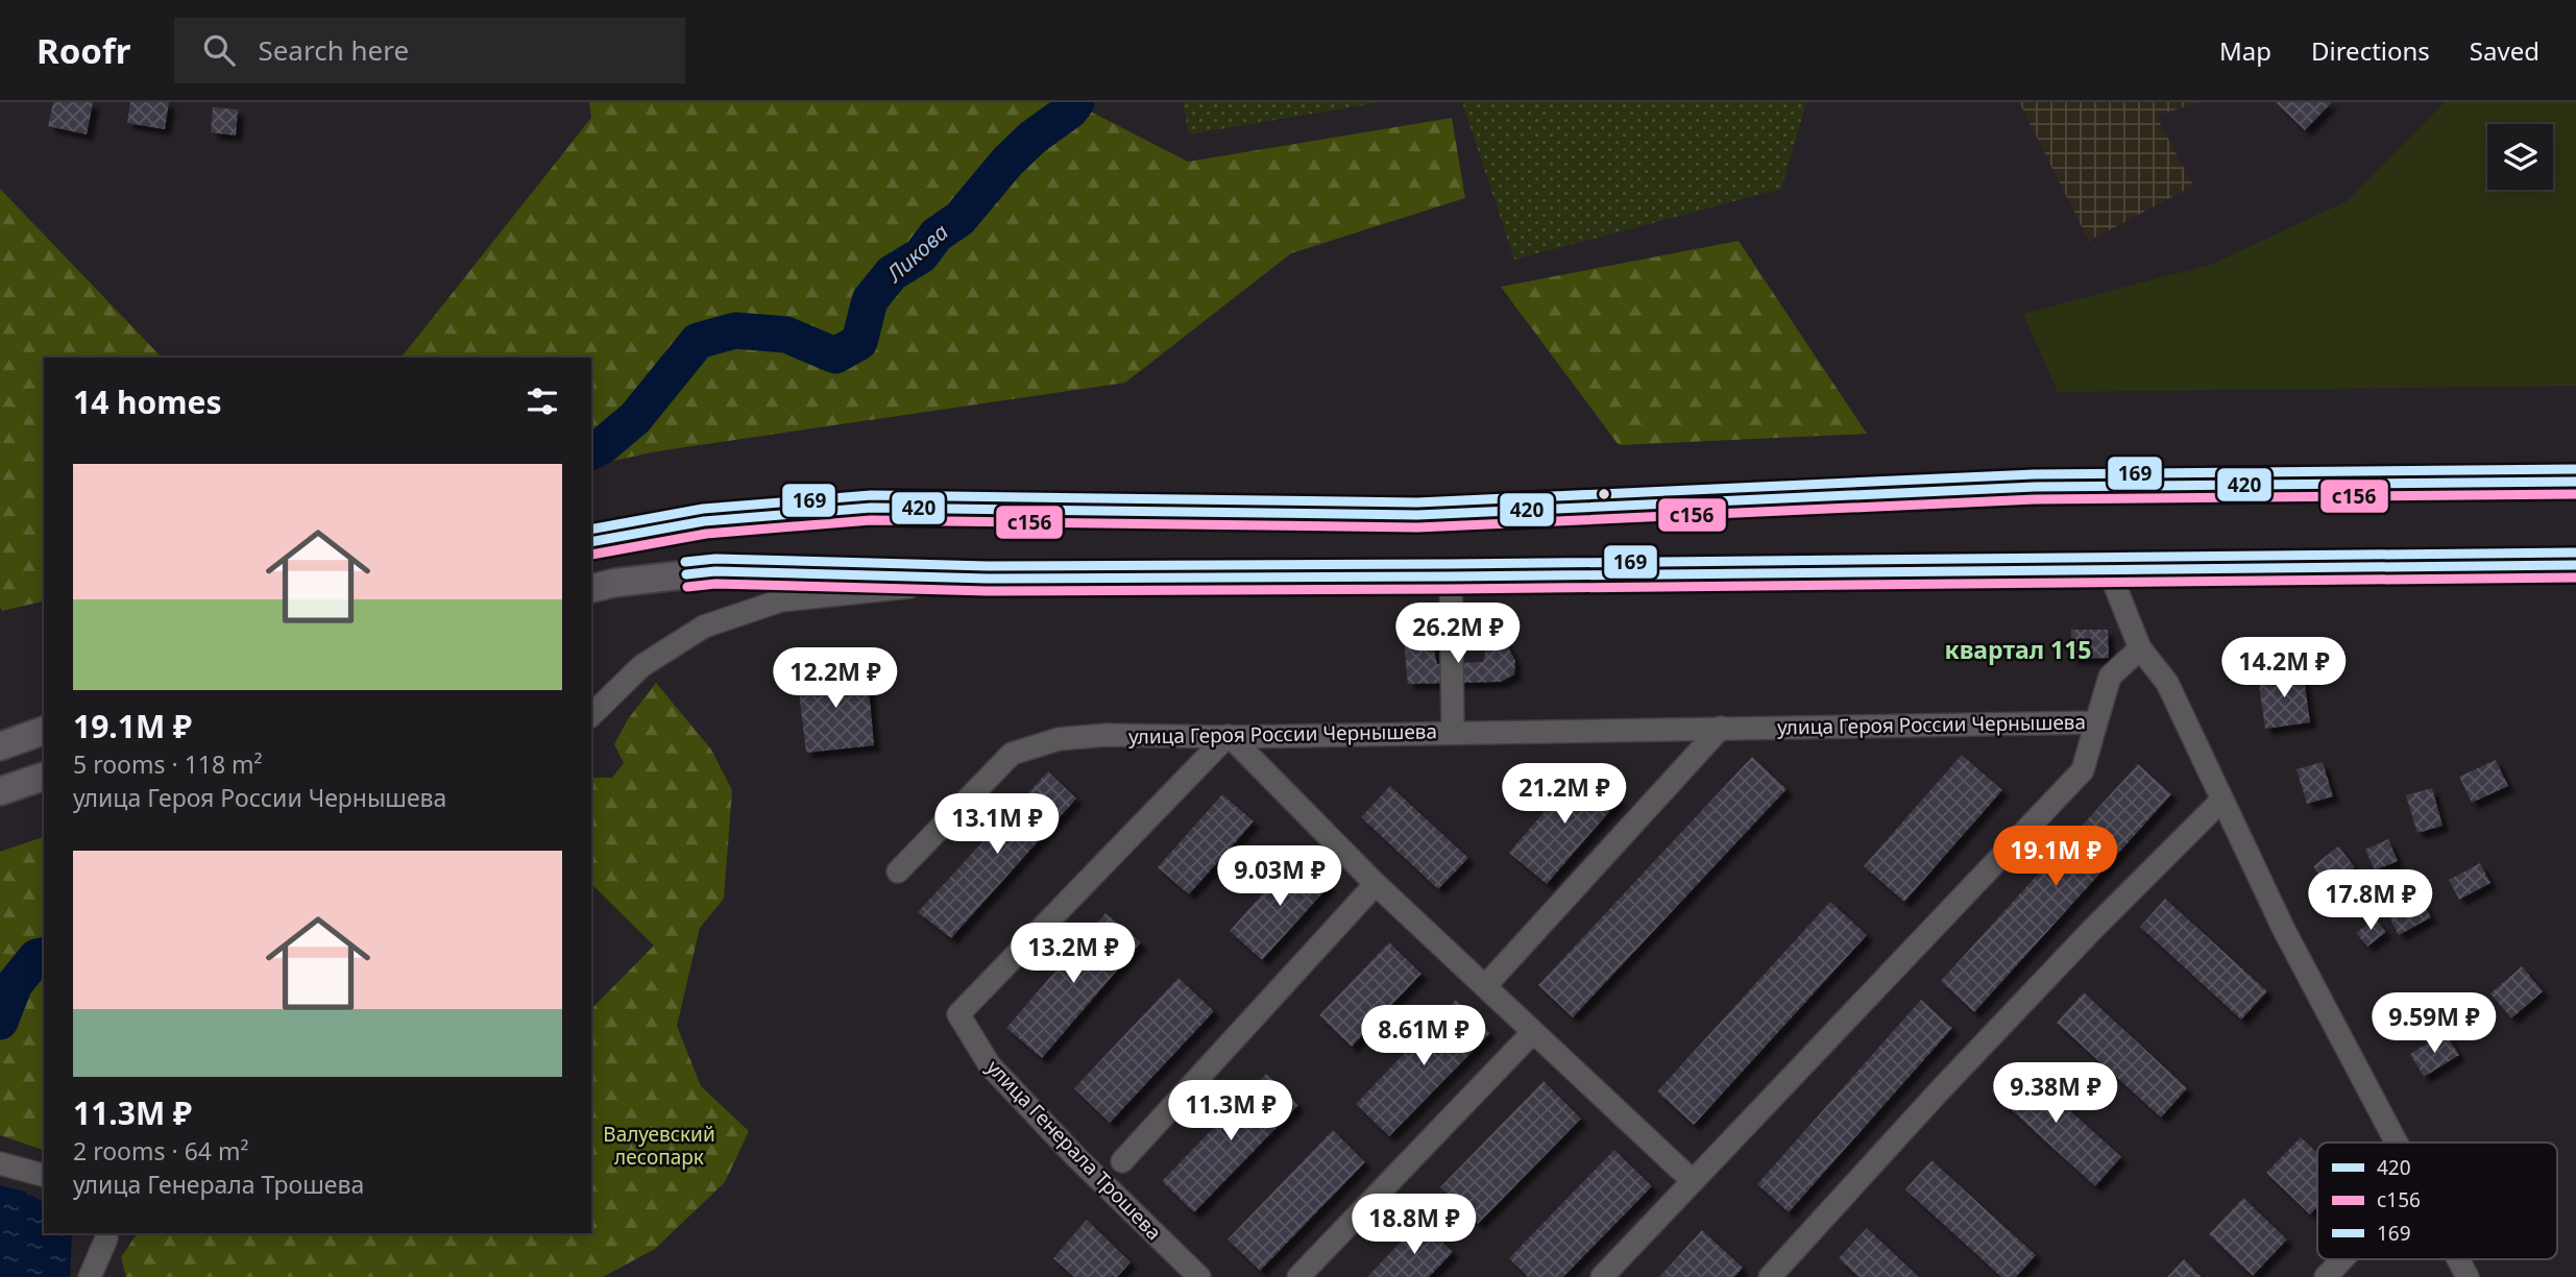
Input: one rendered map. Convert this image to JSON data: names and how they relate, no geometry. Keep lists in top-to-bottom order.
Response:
{
  "streets": {
    "street": ["улица Героя России Чернышева", "улица Генерала Трошева"]
  },
  "crossings": [
    ["улица Героя России Чернышева", "улица Генерала Трошева"]
  ],
  "districts": ["квартал 115"],
  "water": ["Ликова"],
  "parks": ["Валуевский лесопарк"],
  "lines": ["transit line 169", "transit line 420", "transit line с156"],
  "legend": ["420", "с156", "169"],
  "page": {
    "header": "Roofr",
    "search": "Search here",
    "nav": ["Map", "Directions", "Saved"],
    "heading": "14 homes",
    "list": [
      {
        "name": "19.1M ₽",
        "note": "5 rooms · 118 m² · улица Героя России Чернышева"
      },
      {
        "name": "11.3M ₽",
        "note": "2 rooms · 64 m² · улица Генерала Трошева"
      }
    ],
    "price": [
      "26.2M ₽",
      "14.2M ₽",
      "12.2M ₽",
      "21.2M ₽",
      "13.1M ₽",
      "19.1M ₽",
      "9.03M ₽",
      "17.8M ₽",
      "13.2M ₽",
      "9.59M ₽",
      "8.61M ₽",
      "9.38M ₽",
      "11.3M ₽",
      "18.8M ₽"
    ]
  }
}
